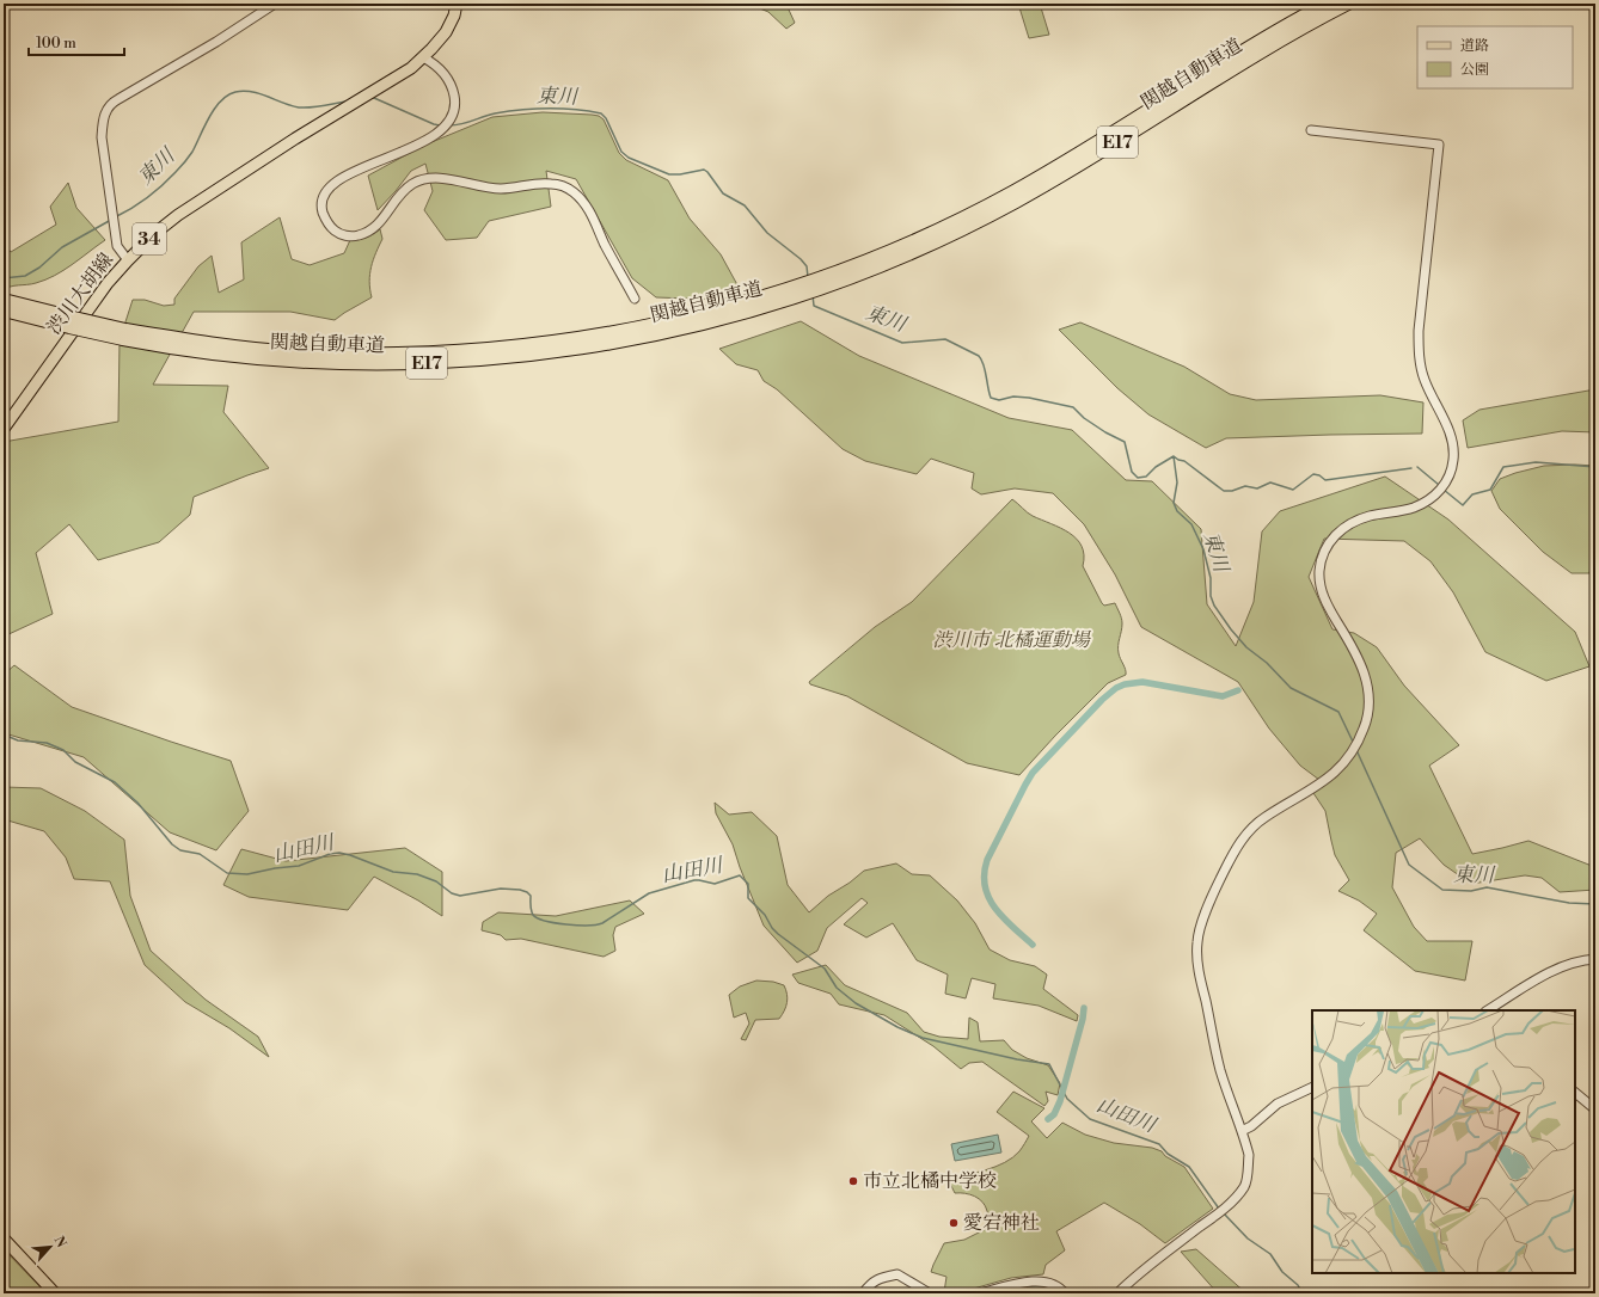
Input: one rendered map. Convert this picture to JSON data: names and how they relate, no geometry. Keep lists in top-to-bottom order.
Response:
{
  "streets": {
    "highway": ["関越自動車道", "E17"],
    "main road": ["34", "渋川大胡線"]
  },
  "crossings": [
    ["34", "渋川大胡線"]
  ],
  "water": ["東川", "山田川"],
  "parks": ["渋川市 北橘運動場"],
  "places": ["市立北橘中学校", "愛宕神社"],
  "legend": ["道路", "公園"],
  "scale_bar": "100 m",
  "north": "top right"
}
